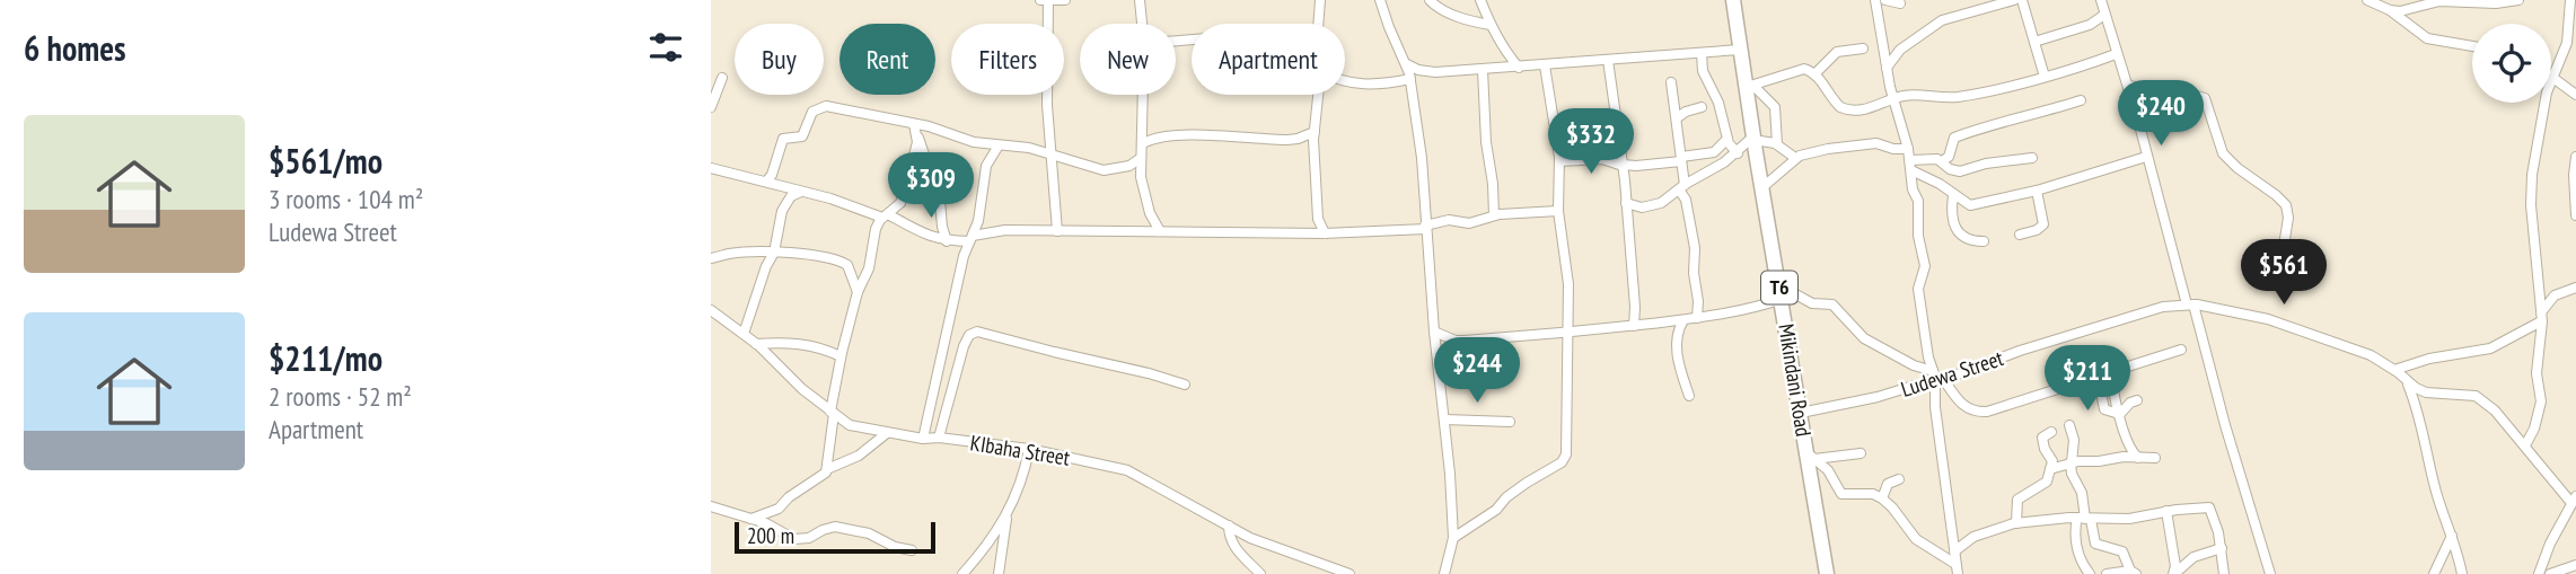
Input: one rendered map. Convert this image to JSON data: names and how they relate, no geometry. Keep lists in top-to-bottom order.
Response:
{
  "streets": {
    "highway": ["T6", "Mikindani Road"],
    "street": ["Ludewa Street", "KIbaha Street"]
  },
  "crossings": [
    ["Ludewa Street", "Mikindani Road"]
  ],
  "scale_bar": "200 m",
  "page": {
    "heading": "6 homes",
    "chip": [
      "Buy",
      "Rent",
      "Filters",
      "New",
      "Apartment"
    ],
    "price": [
      "$240",
      "$332",
      "$309",
      "$561",
      "$244",
      "$211"
    ],
    "list": [
      {
        "name": "$561/mo",
        "note": "3 rooms · 104 m² · Ludewa Street"
      },
      {
        "name": "$211/mo",
        "note": "2 rooms · 52 m² · Apartment"
      }
    ],
    "scale": "200 m"
  }
}
